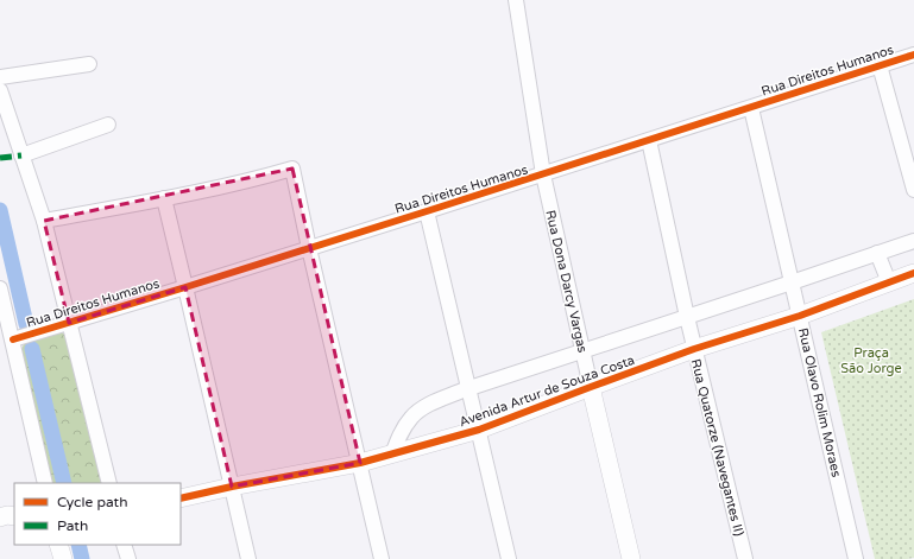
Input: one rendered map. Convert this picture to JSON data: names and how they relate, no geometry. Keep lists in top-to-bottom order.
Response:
{
  "streets": {
    "street": [
      "Rua Direitos Humanos",
      "Rua Dona Darcy Vargas",
      "Avenida Artur de Souza Costa",
      "Rua Olavo Rolim Moraes",
      "Rua Quatorze (Navegantes II)"
    ]
  },
  "crossings": [
    ["Rua Direitos Humanos", "Rua Dona Darcy Vargas"],
    ["Rua Direitos Humanos", "Rua Olavo Rolim Moraes"],
    ["Rua Direitos Humanos", "Rua Quatorze (Navegantes II)"],
    ["Rua Dona Darcy Vargas", "Avenida Artur de Souza Costa"],
    ["Avenida Artur de Souza Costa", "Rua Olavo Rolim Moraes"],
    ["Avenida Artur de Souza Costa", "Rua Quatorze (Navegantes II)"]
  ],
  "parks": ["Praça São Jorge"],
  "legend": ["Cycle path", "Path"]
}
